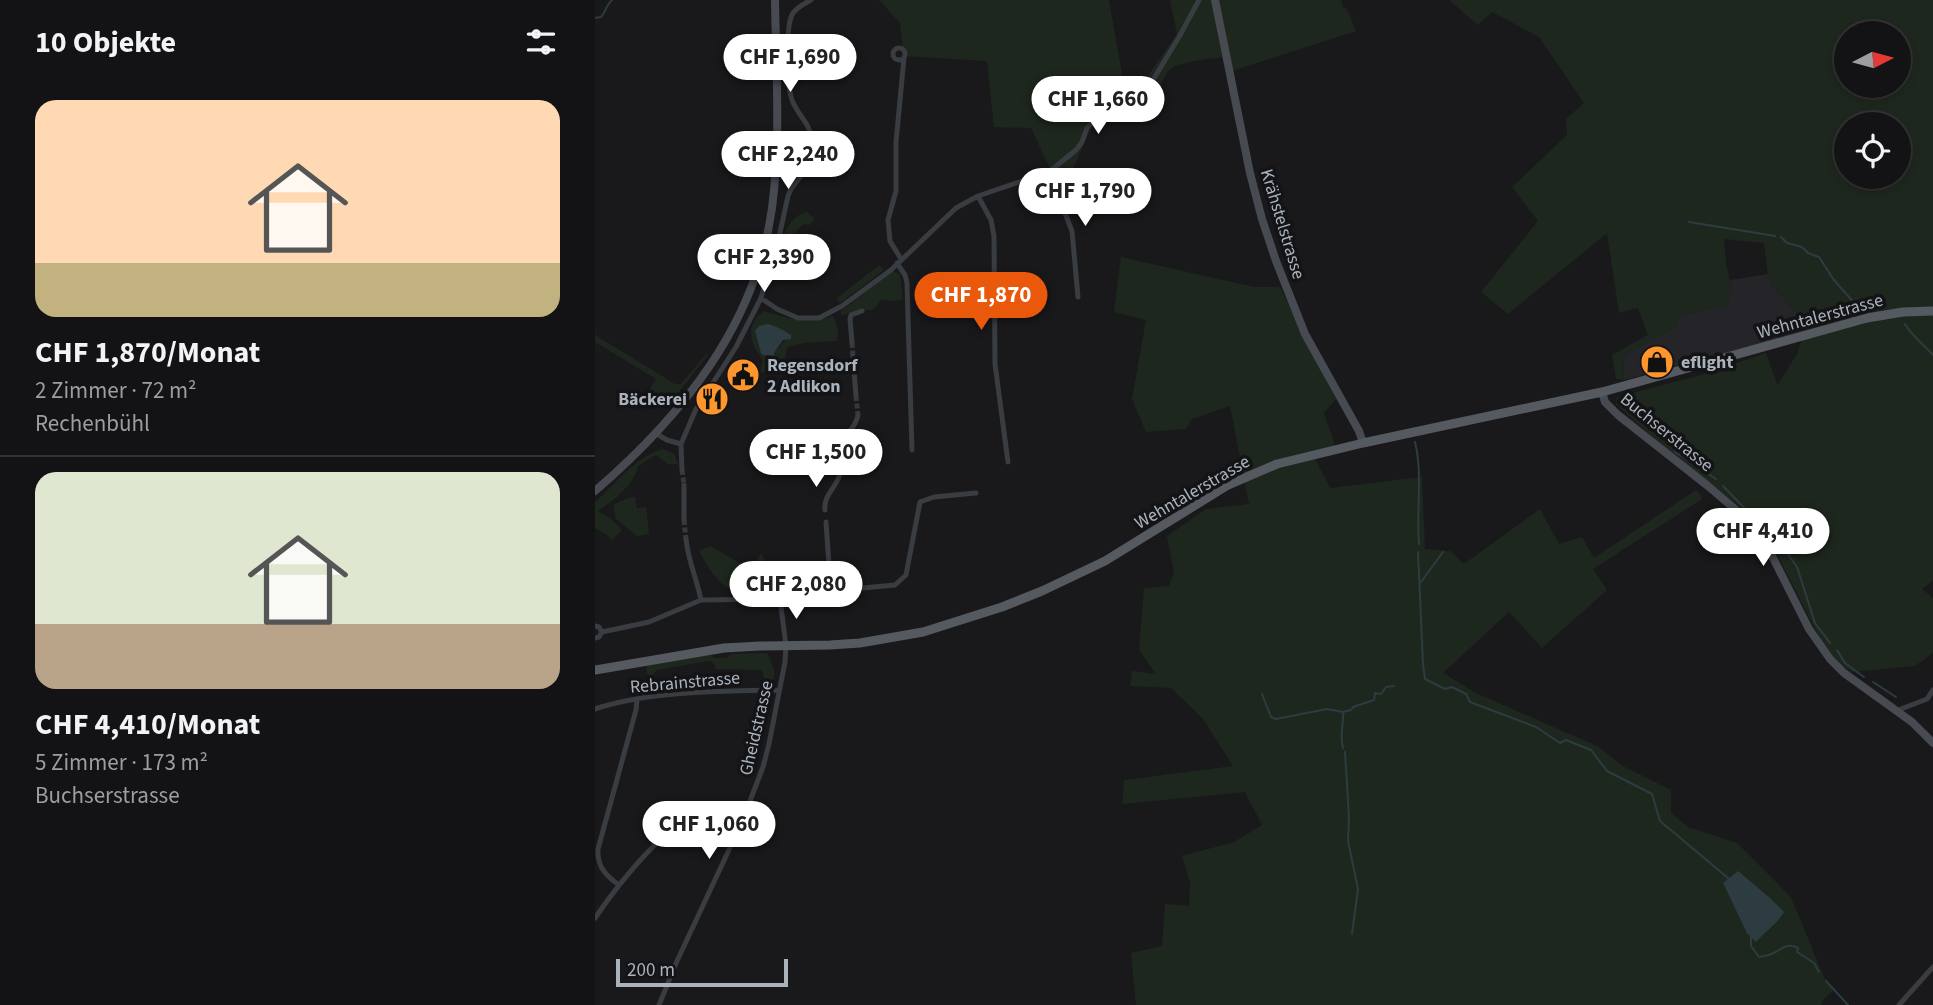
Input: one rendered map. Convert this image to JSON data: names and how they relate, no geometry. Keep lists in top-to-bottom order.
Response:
{
  "streets": {
    "main road": ["Krähstelstrasse", "Wehntalerstrasse", "Buchserstrasse"],
    "street": ["Rebrainstrasse", "Gheidstrasse"]
  },
  "crossings": [
    ["Krähstelstrasse", "Wehntalerstrasse"],
    ["Wehntalerstrasse", "Buchserstrasse"],
    ["Wehntalerstrasse", "Gheidstrasse"],
    ["Rebrainstrasse", "Gheidstrasse"]
  ],
  "places": {
    "shop": ["eflight"],
    "public building": ["Regensdorf 2 Adlikon"],
    "restaurant": ["Bäckerei"]
  },
  "scale_bar": "200 m",
  "north": "right",
  "page": {
    "heading": "10 Objekte",
    "price": [
      "CHF 1,690",
      "CHF 1,660",
      "CHF 2,240",
      "CHF 1,790",
      "CHF 2,390",
      "CHF 1,870",
      "CHF 1,500",
      "CHF 4,410",
      "CHF 2,080",
      "CHF 1,060"
    ],
    "list": [
      {
        "name": "CHF 1,870/Monat",
        "note": "2 Zimmer · 72 m² · Rechenbühl"
      },
      {
        "name": "CHF 4,410/Monat",
        "note": "5 Zimmer · 173 m² · Buchserstrasse"
      }
    ],
    "scale": "200 m"
  }
}
